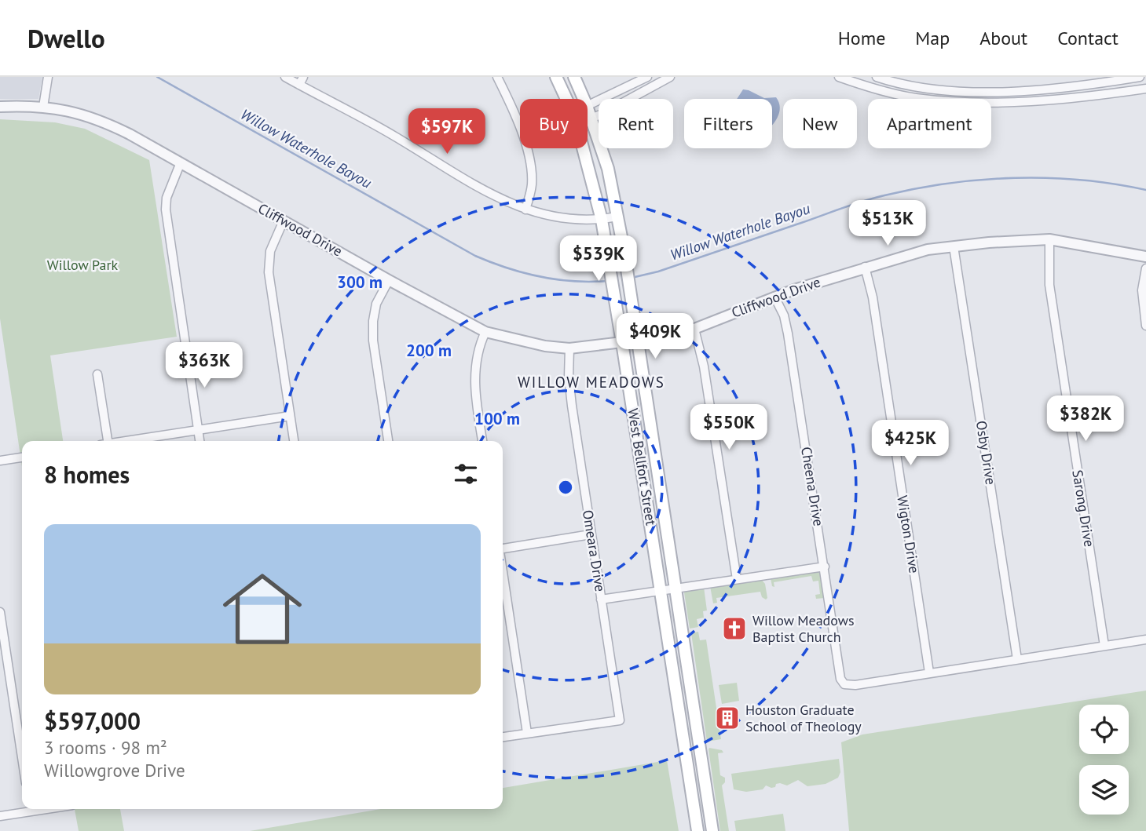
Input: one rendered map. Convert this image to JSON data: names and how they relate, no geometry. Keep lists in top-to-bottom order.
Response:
{
  "streets": {
    "main road": ["West Bellfort Street"],
    "street": [
      "Cliffwood Drive",
      "Osby Drive",
      "Cheena Drive",
      "Sarong Drive",
      "Wigton Drive",
      "Omeara Drive"
    ]
  },
  "crossings": [
    ["Cliffwood Drive", "Osby Drive"],
    ["Cliffwood Drive", "West Bellfort Street"],
    ["Cliffwood Drive", "Cheena Drive"],
    ["Cliffwood Drive", "Sarong Drive"],
    ["Cliffwood Drive", "Wigton Drive"],
    ["Cliffwood Drive", "Omeara Drive"],
    ["Cheena Drive", "Wigton Drive"]
  ],
  "districts": ["WILLOW MEADOWS"],
  "water": ["Willow Waterhole Bayou"],
  "parks": ["Willow Park"],
  "places": {
    "church": ["Willow Meadows Baptist Church"],
    "building": ["Houston Graduate School of Theology"]
  },
  "page": {
    "header": "Dwello",
    "nav": [
      "Home",
      "Map",
      "About",
      "Contact"
    ],
    "chip": [
      "Buy",
      "Rent",
      "Filters",
      "New",
      "Apartment"
    ],
    "price": [
      "$597K",
      "$513K",
      "$539K",
      "$409K",
      "$363K",
      "$382K",
      "$550K",
      "$425K"
    ],
    "heading": "8 homes",
    "list": [
      {
        "name": "$597,000",
        "note": "3 rooms · 98 m² · Willowgrove Drive"
      }
    ]
  },
  "rings": ["300 m", "200 m", "100 m"]
}
